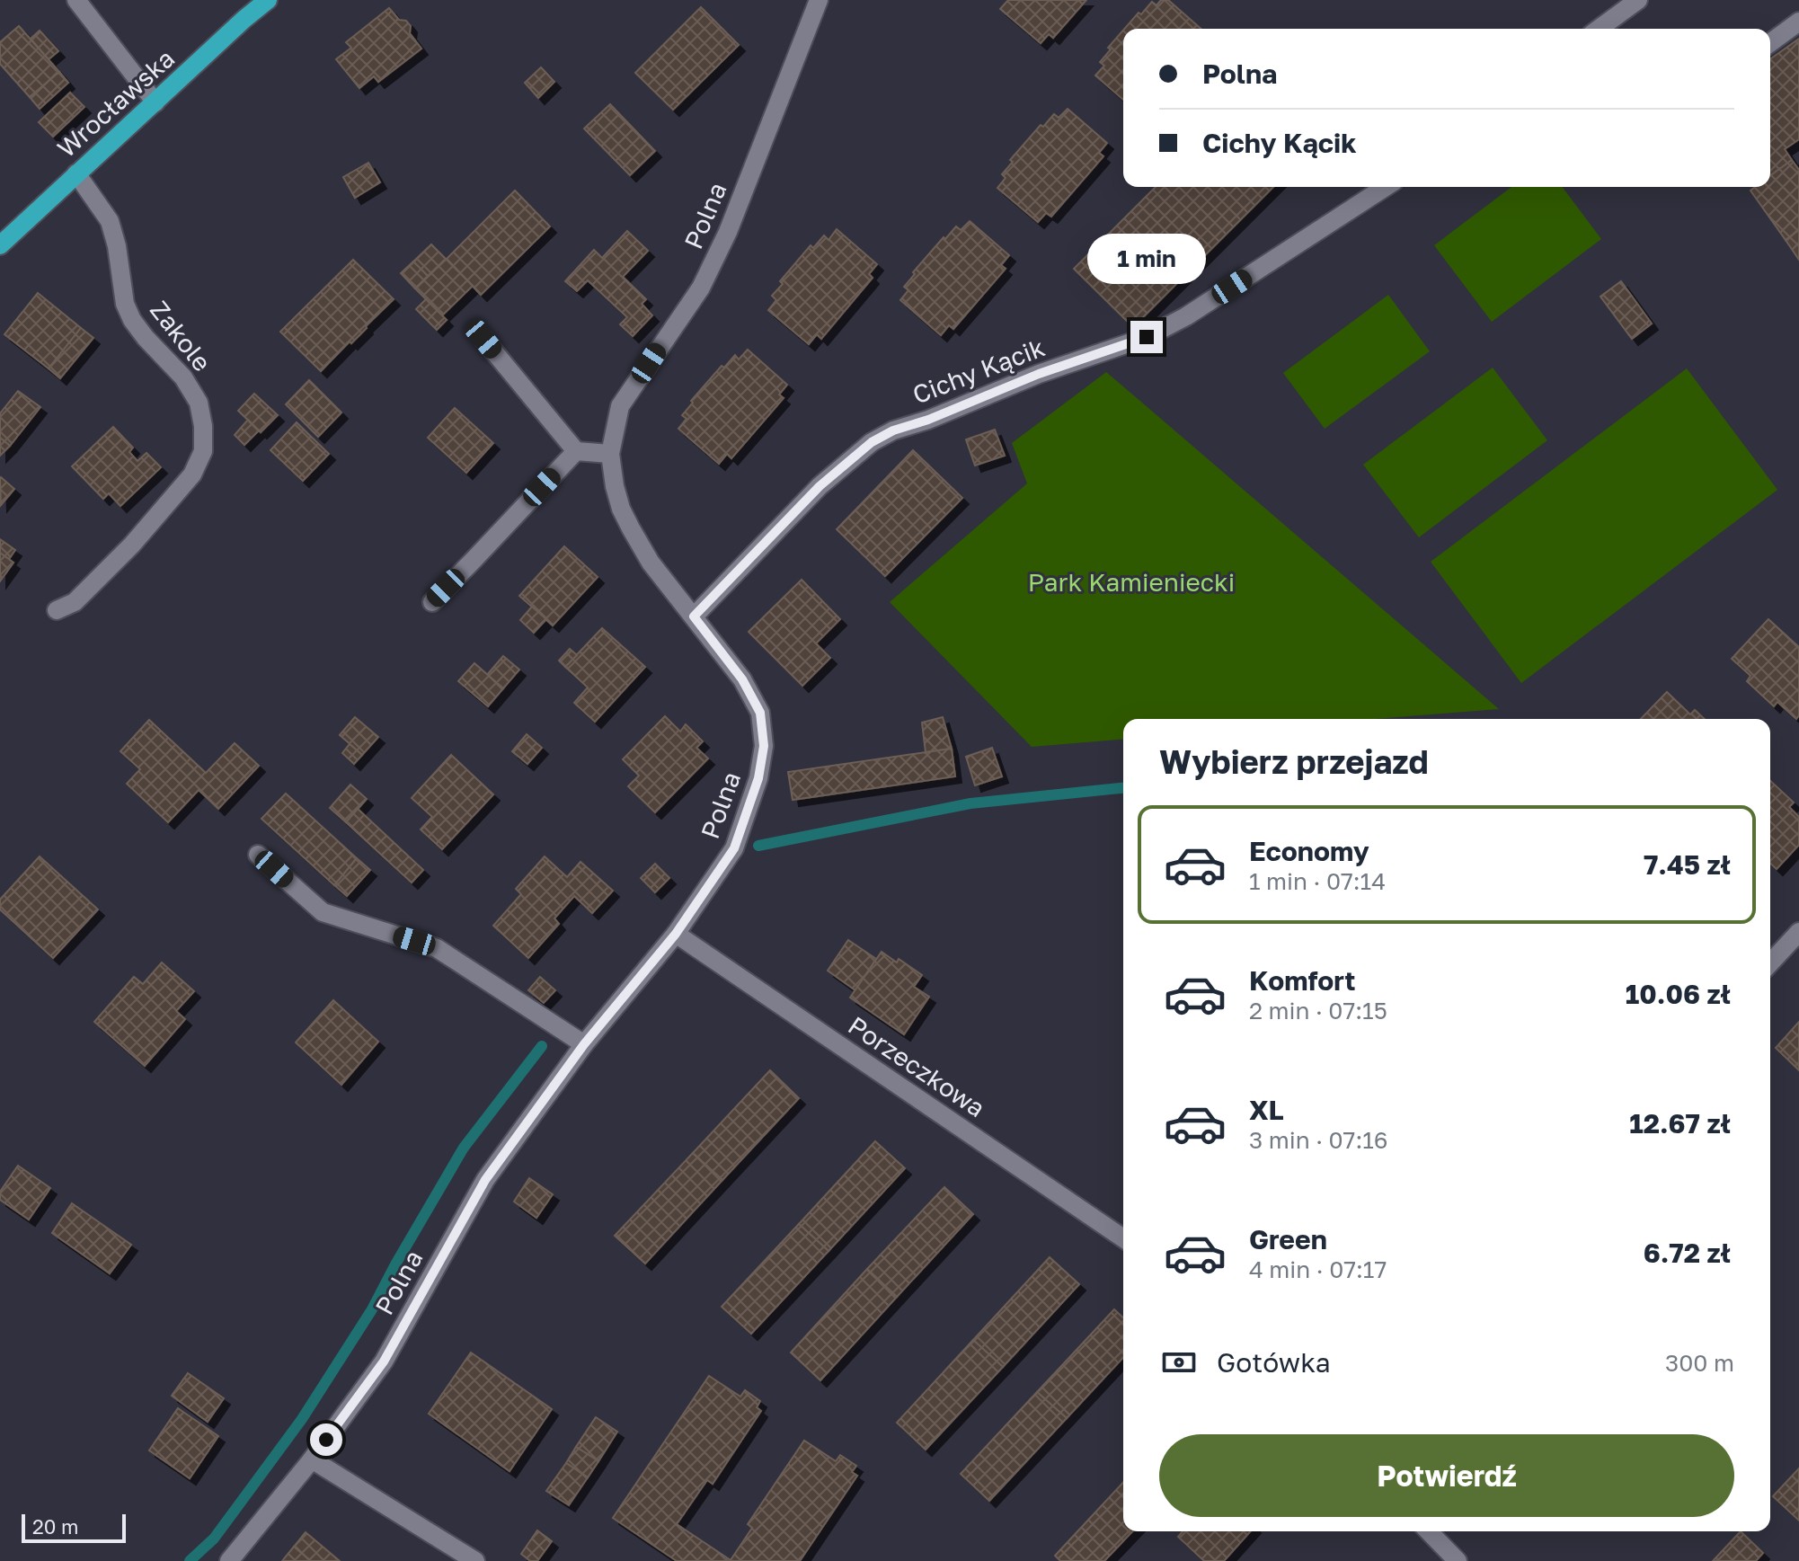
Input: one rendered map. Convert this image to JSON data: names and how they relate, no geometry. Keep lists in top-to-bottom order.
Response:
{
  "streets": {
    "main road": ["Wrocławska"],
    "street": [
      "Polna",
      "Zakole",
      "Cichy Kącik",
      "Porzeczkowa"
    ]
  },
  "crossings": [
    ["Wrocławska", "Zakole"],
    ["Polna", "Cichy Kącik"],
    ["Polna", "Porzeczkowa"]
  ],
  "parks": ["Park Kamieniecki"],
  "scale_bar": "20 m",
  "page": {
    "banner": ["Polna", "Cichy Kącik"],
    "bubble": "1 min",
    "heading": "Wybierz przejazd",
    "list": [
      {
        "name": "Economy",
        "note": "1 min · 07:14",
        "value": "7.45 zł"
      },
      {
        "name": "Komfort",
        "note": "2 min · 07:15",
        "value": "10.06 zł"
      },
      {
        "name": "XL",
        "note": "3 min · 07:16",
        "value": "12.67 zł"
      },
      {
        "name": "Green",
        "note": "4 min · 07:17",
        "value": "6.72 zł"
      }
    ],
    "pay": ["Gotówka", "300 m"],
    "buttons": "Potwierdź",
    "scale": "20 m"
  }
}
